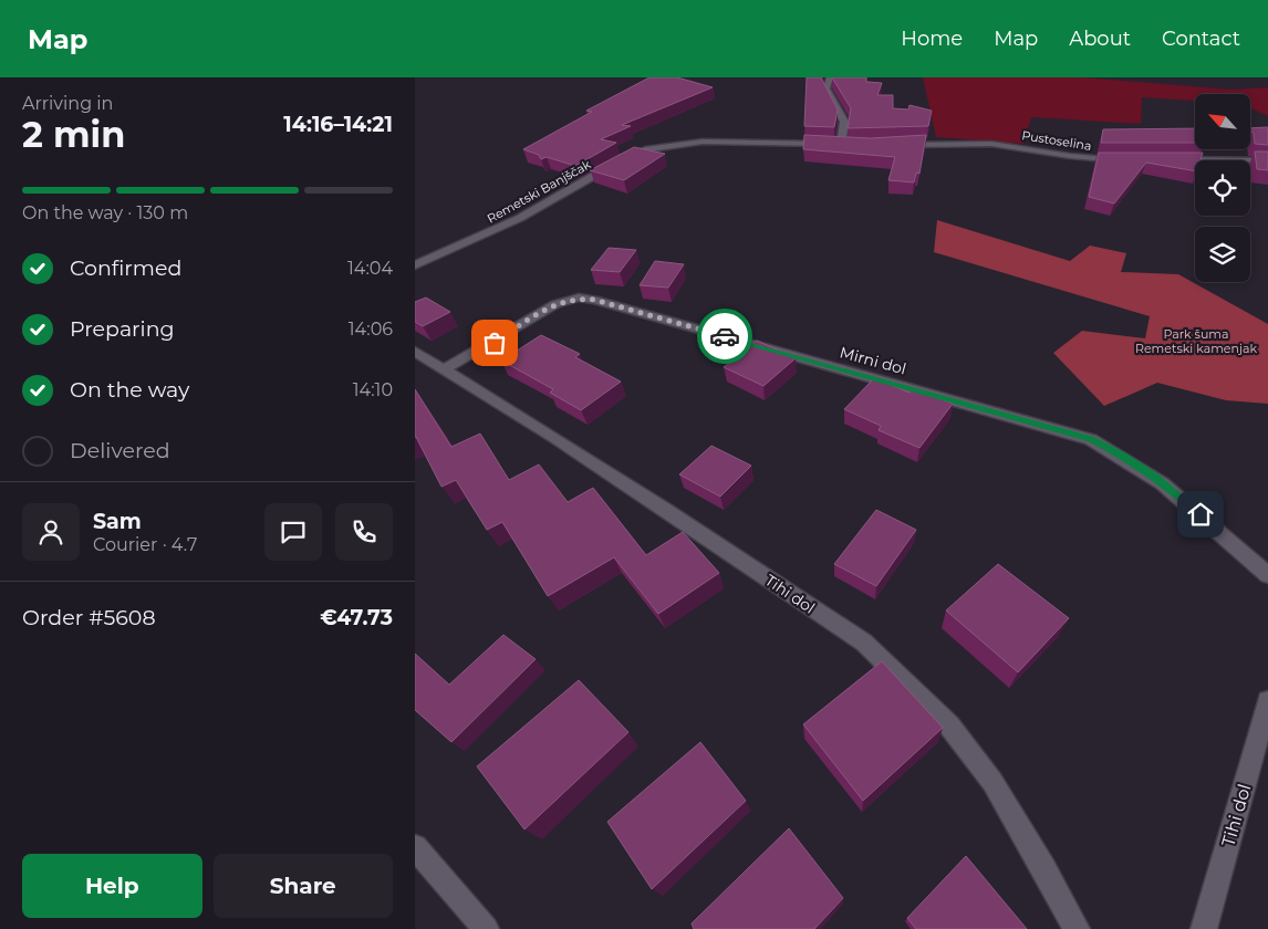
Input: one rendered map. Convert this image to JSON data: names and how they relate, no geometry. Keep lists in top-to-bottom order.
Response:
{
  "streets": {
    "street": [
      "Pustoselina",
      "Remetski Banjščak",
      "Mirni dol",
      "Tihi dol"
    ]
  },
  "crossings": [
    ["Mirni dol", "Tihi dol"]
  ],
  "parks": ["Park šuma Remetski kamenjak"],
  "north": "top left",
  "page": {
    "header": "Map",
    "nav": [
      "Home",
      "Map",
      "About",
      "Contact"
    ],
    "heading": ["2 min", "Arriving in", "14:16–14:21"],
    "panel": [
      "Sam",
      "Courier · 4.7",
      "Order #5608",
      "€47.73"
    ],
    "bar": "On the way · 130 m",
    "list": [
      ["Confirmed", "14:04"],
      ["Preparing", "14:06"],
      ["On the way", "14:10"],
      "Delivered"
    ],
    "buttons": ["Help", "Share"]
  }
}
